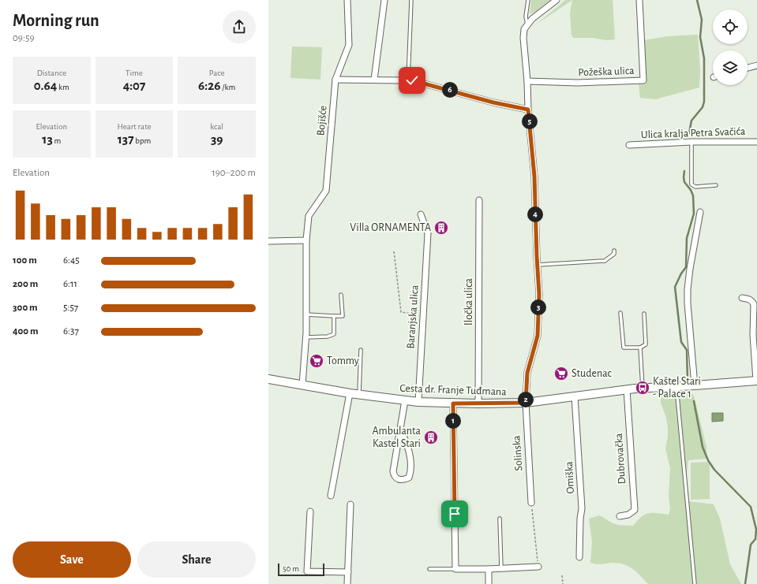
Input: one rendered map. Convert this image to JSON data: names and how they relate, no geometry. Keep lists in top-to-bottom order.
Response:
{
  "streets": {
    "main road": ["Cesta dr. Franje Tuđmana"],
    "street": [
      "Požeška ulica",
      "Bojišće",
      "Ulica kralja Petra Svačića",
      "Iločka ulica",
      "Baranjska ulica",
      "Solinska",
      "Dubrovačka",
      "Omiška"
    ]
  },
  "crossings": [
    ["Požeška ulica", "Solinska"],
    ["Bojišće", "Cesta dr. Franje Tuđmana"],
    ["Iločka ulica", "Cesta dr. Franje Tuđmana"],
    ["Baranjska ulica", "Cesta dr. Franje Tuđmana"],
    ["Cesta dr. Franje Tuđmana", "Solinska"],
    ["Cesta dr. Franje Tuđmana", "Dubrovačka"],
    ["Cesta dr. Franje Tuđmana", "Omiška"]
  ],
  "places": {
    "building": ["Villa ORNAMENTA", "Ambulanta Kastel Stari"],
    "supermarket": ["Tommy", "Studenac"],
    "bus stop": ["Kaštel Stari - Palace 1"]
  },
  "scale_bar": "50 m",
  "page": {
    "heading": ["Morning run", "09:59"],
    "stats": [
      ["Distance", "0.64 km"],
      ["Time", "4:07"],
      ["Pace", "6:26 /km"],
      ["Elevation", "13 m"],
      ["Heart rate", "137 bpm"],
      ["kcal", "39"]
    ],
    "pins": [
      "6",
      "5",
      "4",
      "3",
      "2",
      "1"
    ],
    "chart": ["Elevation", "190–200 m"],
    "list": [
      {
        "name": "100 m",
        "note": "6:45"
      },
      {
        "name": "200 m",
        "note": "6:11"
      },
      {
        "name": "300 m",
        "note": "5:57"
      },
      {
        "name": "400 m",
        "note": "6:37"
      }
    ],
    "buttons": ["Save", "Share"],
    "scale": "50 m"
  }
}
